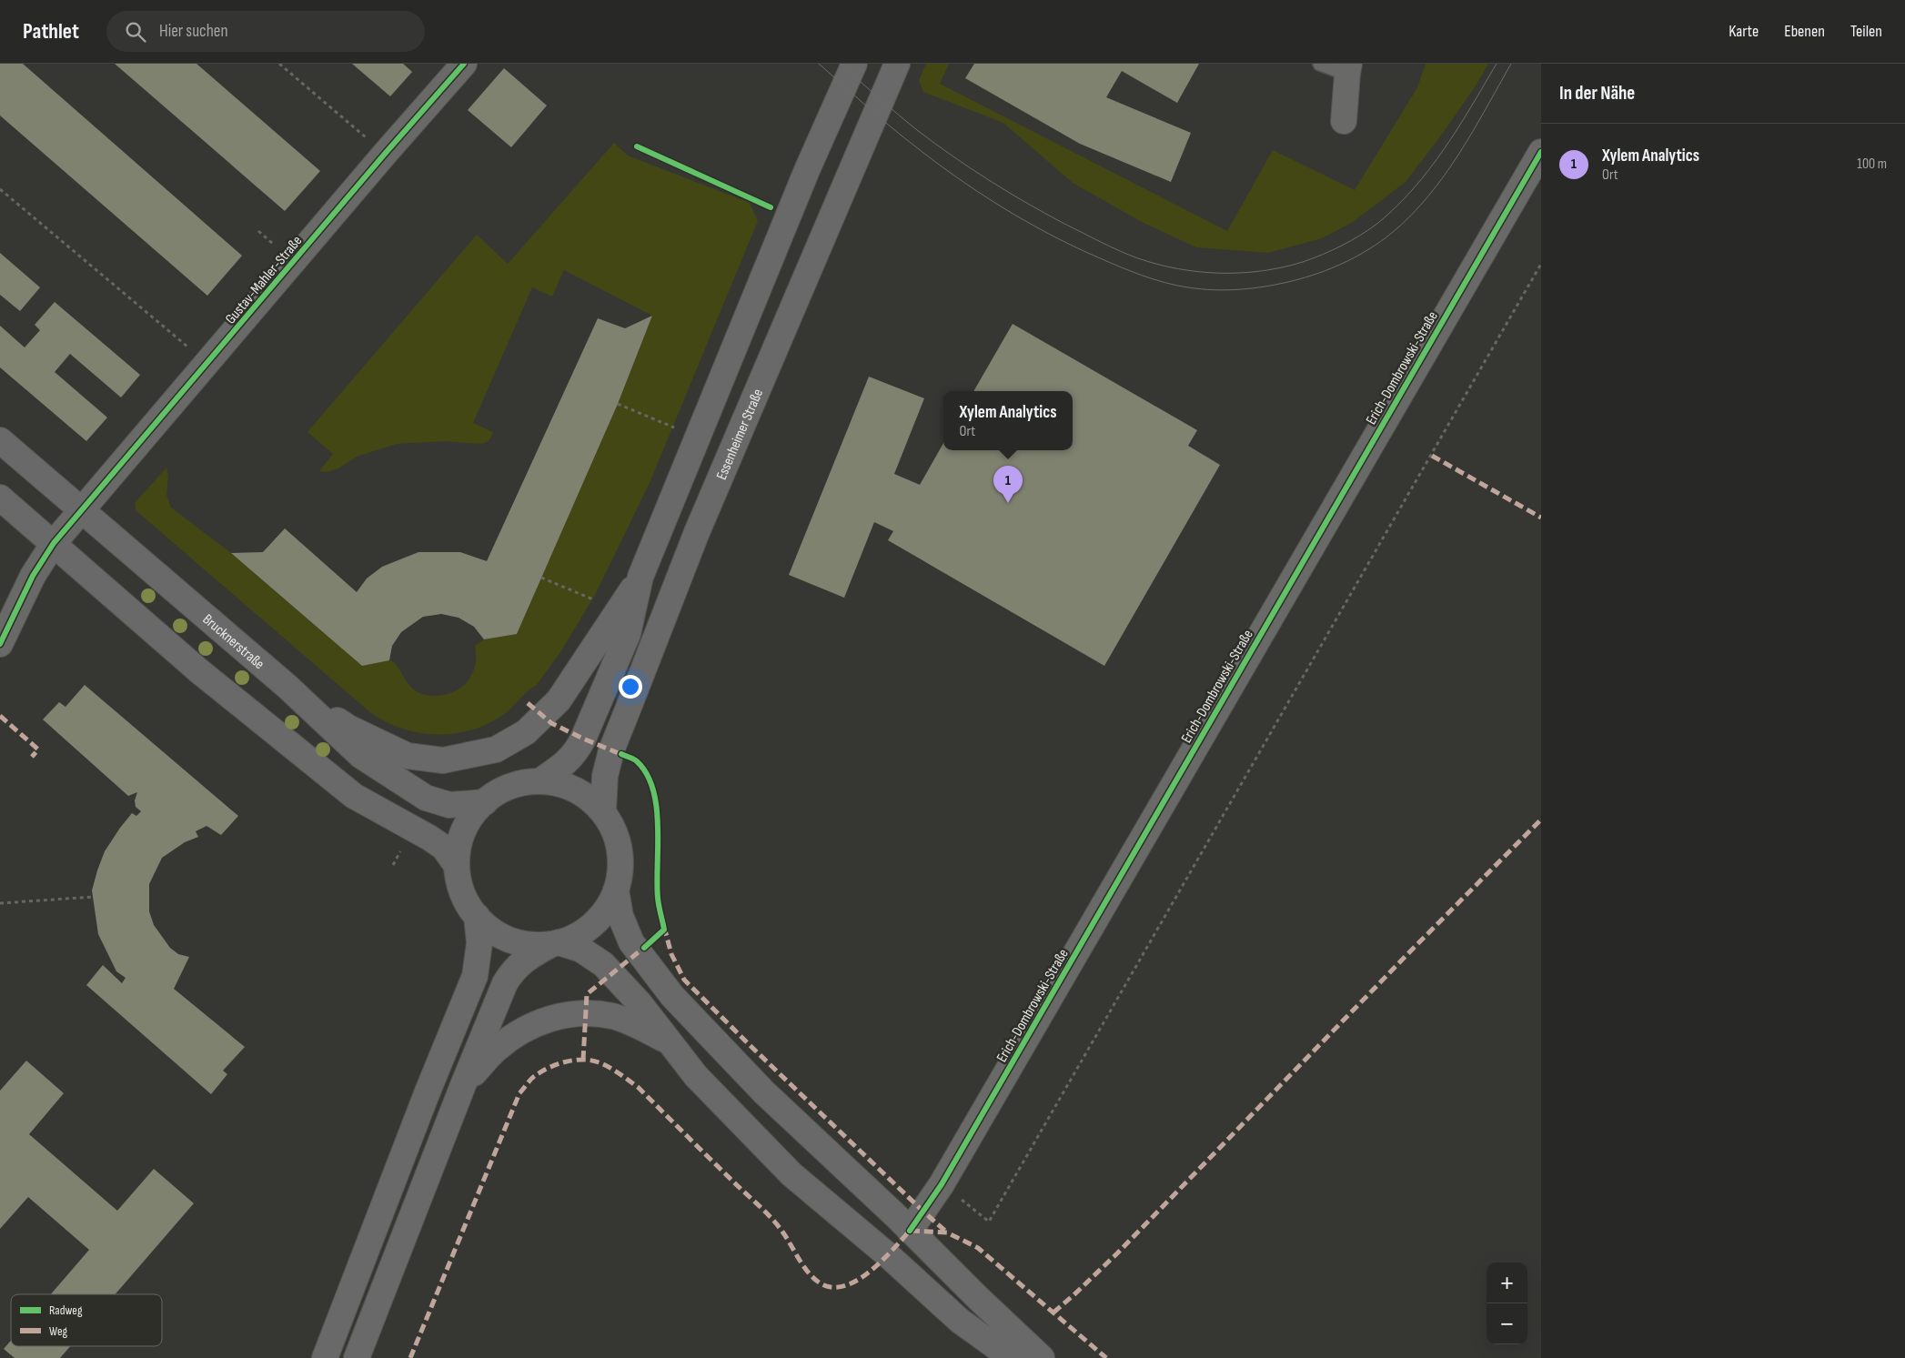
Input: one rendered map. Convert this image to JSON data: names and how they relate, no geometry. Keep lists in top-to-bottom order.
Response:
{
  "streets": {
    "main road": ["Essenheimer Straße", "Brucknerstraße"],
    "street": ["Gustav-Mahler-Straße", "Erich-Dombrowski-Straße"]
  },
  "crossings": [
    ["Gustav-Mahler-Straße", "Brucknerstraße"]
  ],
  "legend": ["Radweg", "Weg"],
  "page": {
    "header": "Pathlet",
    "search": "Hier suchen",
    "nav": ["Karte", "Ebenen", "Teilen"],
    "heading": "In der Nähe",
    "list": [
      {
        "mark": "1",
        "name": "Xylem Analytics",
        "note": "Ort",
        "value": "100 m"
      }
    ],
    "popup": ["Xylem Analytics", "Ort"],
    "pins": "1",
    "map_buttons": ["+", "−"]
  }
}
